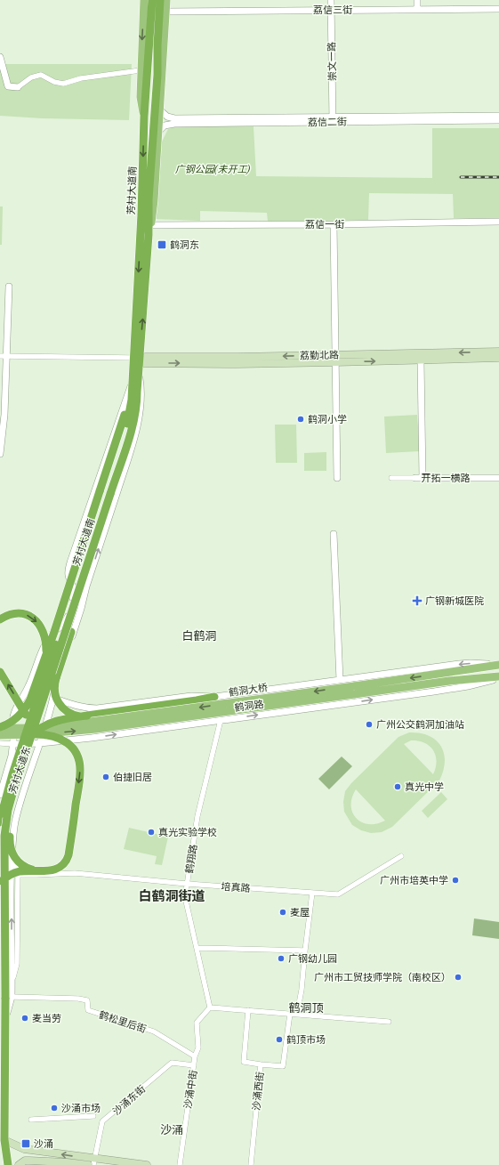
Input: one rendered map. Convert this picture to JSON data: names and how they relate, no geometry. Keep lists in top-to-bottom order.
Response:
{
  "streets": {
    "highway": ["芳村大道南", "芳村大道东"],
    "main road": ["荔勤北路", "鹤洞大桥"],
    "street": [
      "荔信三街",
      "崇文一路",
      "荔信二街",
      "荔信一街",
      "开拓一横路",
      "鹤洞路",
      "鹤翔路",
      "培真路",
      "鹤松里后街",
      "沙涌中街",
      "沙涌西街",
      "沙涌东街"
    ]
  },
  "crossings": [
    ["荔信三街", "崇文一路"],
    ["荔信三街", "芳村大道南"],
    ["崇文一路", "荔信二街"],
    ["荔信二街", "芳村大道南"],
    ["芳村大道南", "荔信一街"],
    ["芳村大道南", "荔勤北路"],
    ["芳村大道南", "鹤洞路"],
    ["芳村大道南", "芳村大道东"],
    ["鹤洞大桥", "鹤洞路"],
    ["鹤洞路", "芳村大道东"],
    ["鹤洞路", "鹤翔路"],
    ["芳村大道东", "鹤松里后街"],
    ["鹤翔路", "培真路"],
    ["鹤松里后街", "沙涌中街"],
    ["沙涌中街", "沙涌东街"]
  ],
  "districts": [
    "白鹤洞",
    "白鹤洞街道",
    "鹤洞顶",
    "沙涌"
  ],
  "parks": ["广钢公园(未开工)"],
  "places": {
    "transit": ["鹤洞东", "沙涌"],
    "other": [
      "鹤洞小学",
      "广州公交鹤洞加油站",
      "伯捷旧居",
      "真光中学",
      "真光实验学校",
      "广州市培英中学",
      "麦屋",
      "广钢幼儿园",
      "广州市工贸技师学院（南校区）",
      "麦当劳",
      "鹤顶市场",
      "沙涌市场"
    ],
    "health": ["广钢新城医院"]
  }
}
